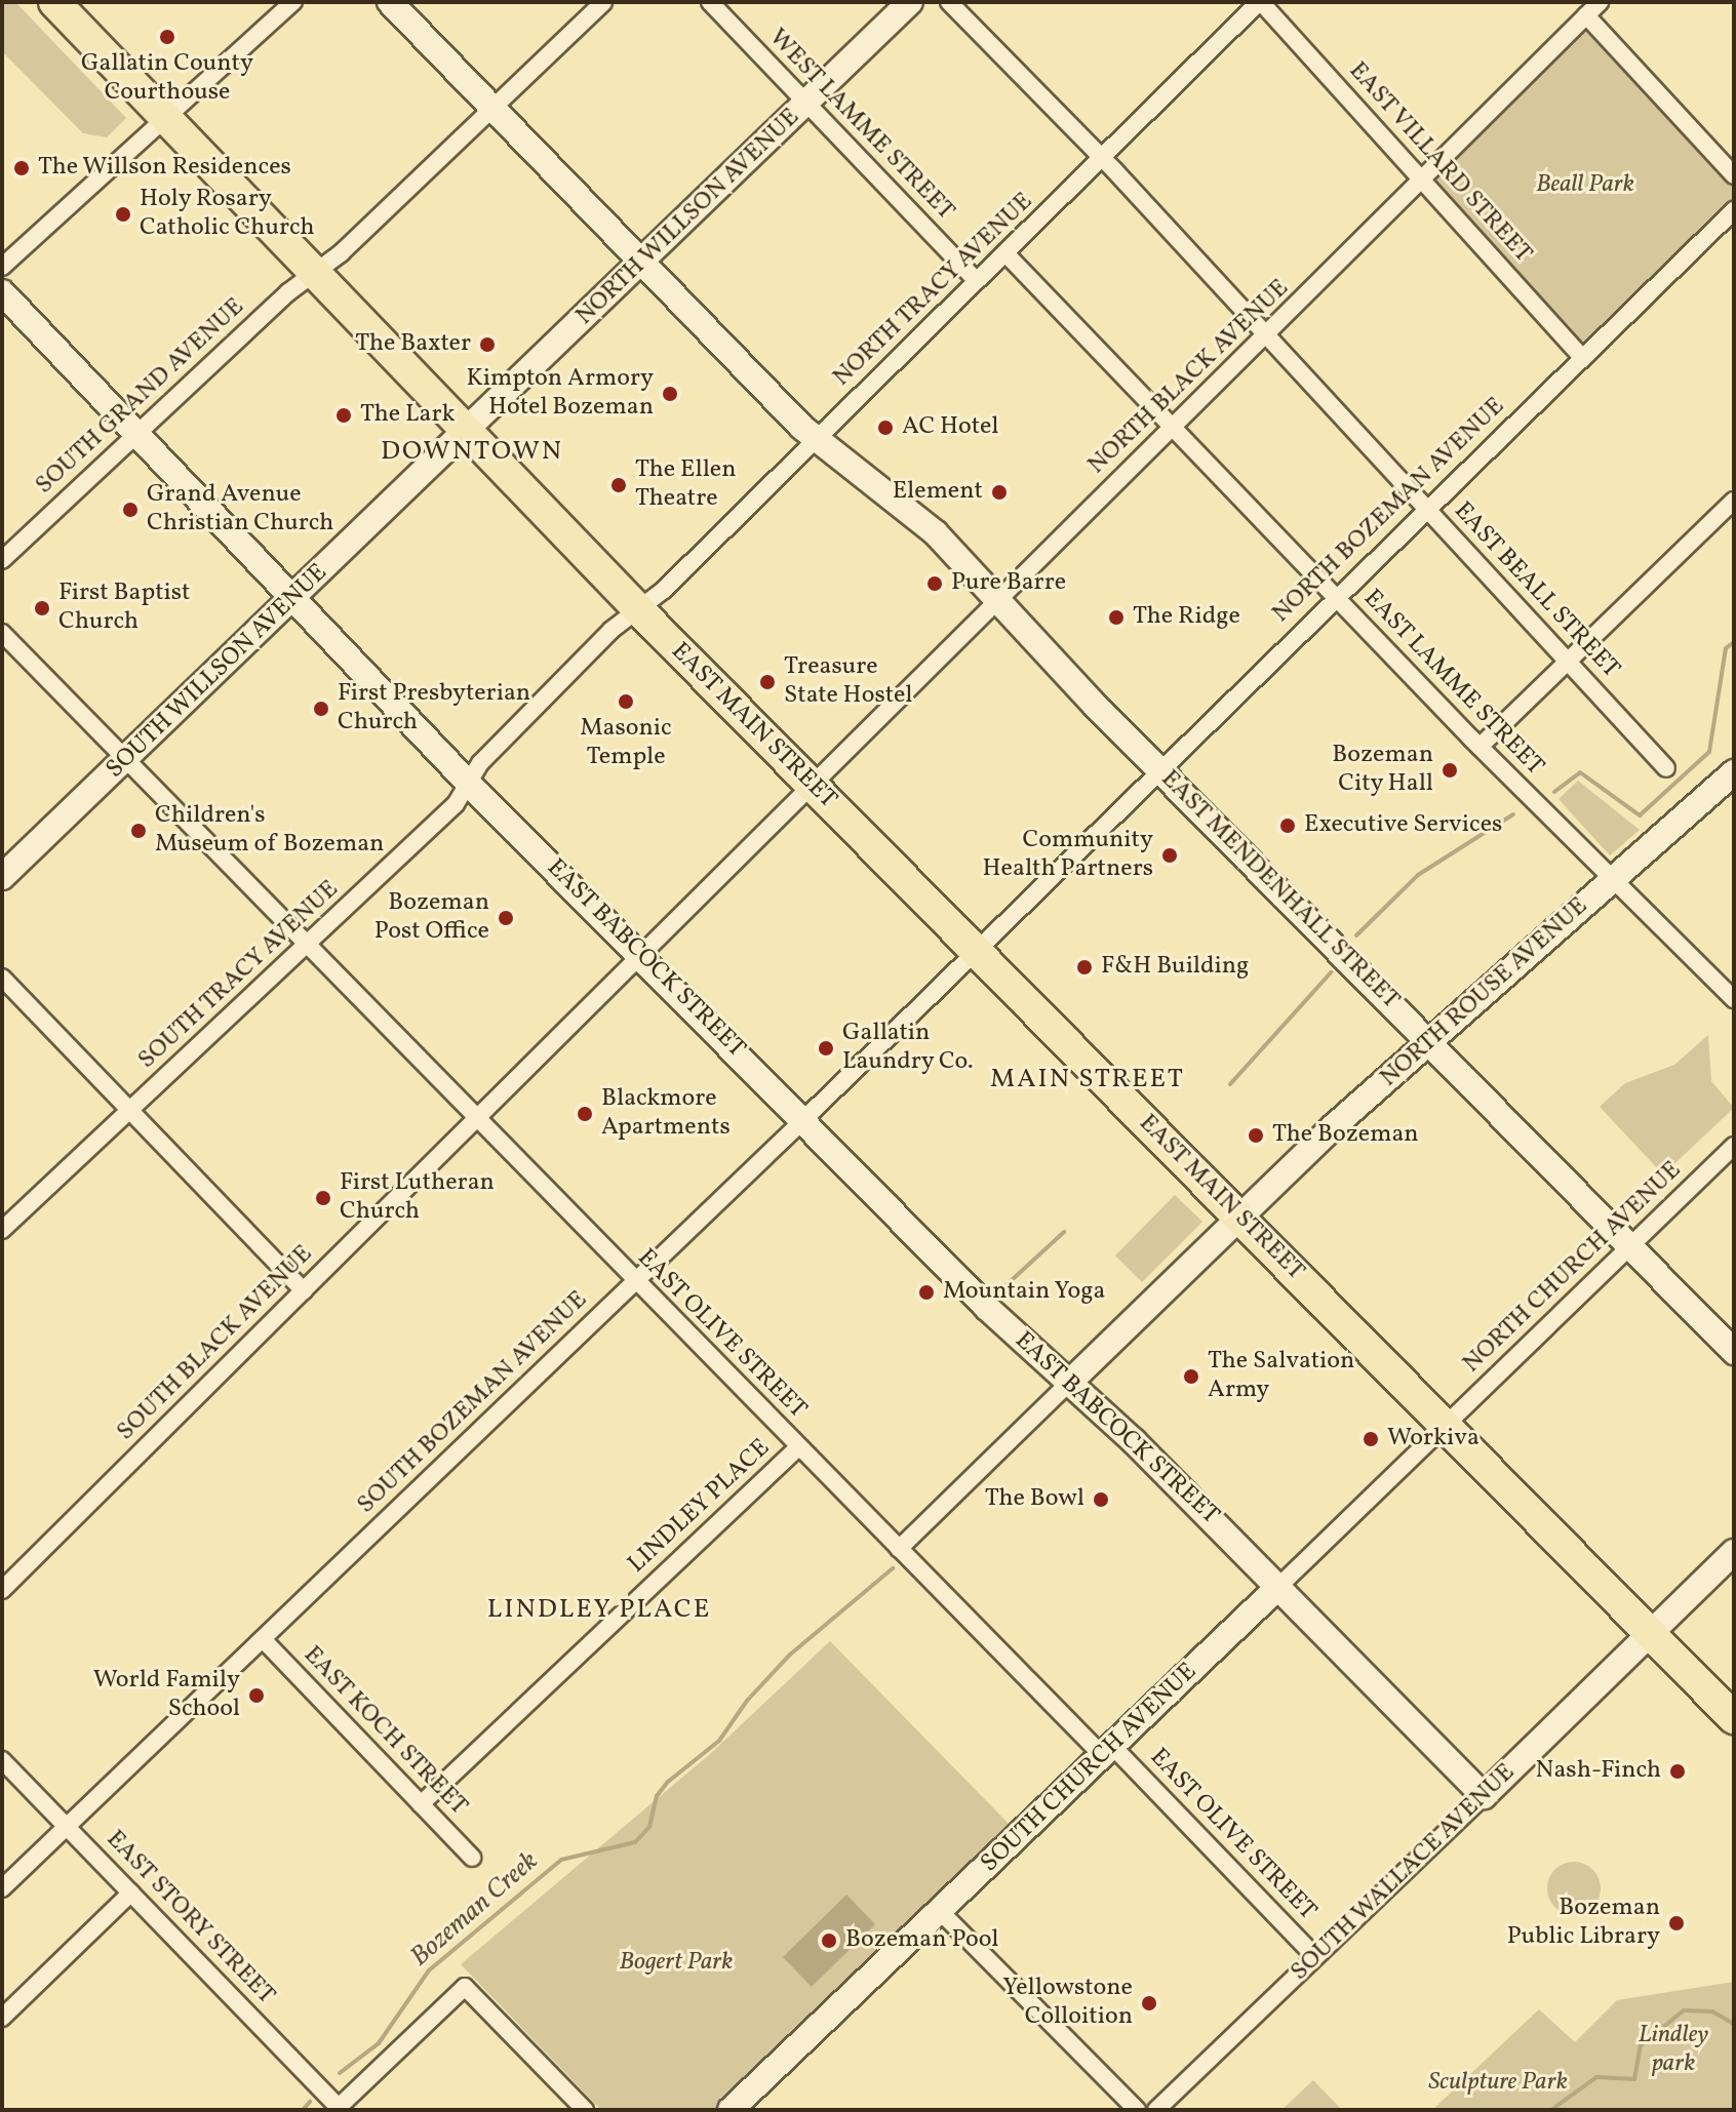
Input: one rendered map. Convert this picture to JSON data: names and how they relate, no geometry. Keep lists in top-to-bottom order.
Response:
{
  "streets": {
    "highway": ["EAST MAIN STREET"],
    "street": [
      "WEST LAMME STREET",
      "EAST VILLARD STREET",
      "NORTH WILLSON AVENUE",
      "NORTH TRACY AVENUE",
      "NORTH BLACK AVENUE",
      "SOUTH GRAND AVENUE",
      "NORTH BOZEMAN AVENUE",
      "EAST BEALL STREET",
      "SOUTH WILLSON AVENUE",
      "EAST LAMME STREET",
      "EAST MENDENHALL STREET",
      "EAST BABCOCK STREET",
      "SOUTH TRACY AVENUE",
      "NORTH ROUSE AVENUE",
      "NORTH CHURCH AVENUE",
      "EAST OLIVE STREET",
      "SOUTH BLACK AVENUE",
      "SOUTH BOZEMAN AVENUE",
      "LINDLEY PLACE",
      "EAST KOCH STREET",
      "SOUTH CHURCH AVENUE",
      "SOUTH WALLACE AVENUE",
      "EAST STORY STREET"
    ]
  },
  "crossings": [
    ["WEST LAMME STREET", "NORTH WILLSON AVENUE"],
    ["WEST LAMME STREET", "NORTH TRACY AVENUE"],
    ["EAST VILLARD STREET", "NORTH TRACY AVENUE"],
    ["EAST VILLARD STREET", "NORTH BLACK AVENUE"],
    ["EAST VILLARD STREET", "NORTH BOZEMAN AVENUE"],
    ["NORTH WILLSON AVENUE", "SOUTH WILLSON AVENUE"],
    ["NORTH WILLSON AVENUE", "EAST MAIN STREET"],
    ["NORTH WILLSON AVENUE", "EAST MENDENHALL STREET"],
    ["NORTH TRACY AVENUE", "EAST BEALL STREET"],
    ["NORTH TRACY AVENUE", "EAST LAMME STREET"],
    ["NORTH TRACY AVENUE", "EAST MAIN STREET"],
    ["NORTH TRACY AVENUE", "EAST MENDENHALL STREET"],
    ["NORTH TRACY AVENUE", "SOUTH TRACY AVENUE"],
    ["NORTH BLACK AVENUE", "EAST BEALL STREET"],
    ["NORTH BLACK AVENUE", "EAST LAMME STREET"],
    ["NORTH BLACK AVENUE", "EAST MAIN STREET"],
    ["NORTH BLACK AVENUE", "EAST MENDENHALL STREET"],
    ["NORTH BLACK AVENUE", "SOUTH BLACK AVENUE"],
    ["SOUTH GRAND AVENUE", "EAST MAIN STREET"],
    ["SOUTH GRAND AVENUE", "EAST MENDENHALL STREET"],
    ["SOUTH GRAND AVENUE", "EAST BABCOCK STREET"],
    ["NORTH BOZEMAN AVENUE", "EAST BEALL STREET"],
    ["NORTH BOZEMAN AVENUE", "EAST LAMME STREET"],
    ["NORTH BOZEMAN AVENUE", "EAST MAIN STREET"],
    ["NORTH BOZEMAN AVENUE", "EAST MENDENHALL STREET"],
    ["NORTH BOZEMAN AVENUE", "SOUTH BOZEMAN AVENUE"],
    ["SOUTH WILLSON AVENUE", "EAST MAIN STREET"],
    ["SOUTH WILLSON AVENUE", "EAST BABCOCK STREET"],
    ["SOUTH WILLSON AVENUE", "EAST OLIVE STREET"],
    ["EAST LAMME STREET", "NORTH ROUSE AVENUE"],
    ["EAST MAIN STREET", "SOUTH TRACY AVENUE"],
    ["EAST MAIN STREET", "NORTH ROUSE AVENUE"],
    ["EAST MAIN STREET", "NORTH CHURCH AVENUE"],
    ["EAST MAIN STREET", "SOUTH BLACK AVENUE"],
    ["EAST MAIN STREET", "SOUTH BOZEMAN AVENUE"],
    ["EAST MAIN STREET", "SOUTH CHURCH AVENUE"],
    ["EAST MAIN STREET", "SOUTH WALLACE AVENUE"],
    ["EAST MENDENHALL STREET", "NORTH ROUSE AVENUE"],
    ["EAST MENDENHALL STREET", "NORTH CHURCH AVENUE"],
    ["EAST BABCOCK STREET", "SOUTH TRACY AVENUE"],
    ["EAST BABCOCK STREET", "NORTH ROUSE AVENUE"],
    ["EAST BABCOCK STREET", "SOUTH BLACK AVENUE"],
    ["EAST BABCOCK STREET", "SOUTH BOZEMAN AVENUE"],
    ["EAST BABCOCK STREET", "SOUTH CHURCH AVENUE"],
    ["EAST BABCOCK STREET", "SOUTH WALLACE AVENUE"],
    ["SOUTH TRACY AVENUE", "EAST OLIVE STREET"],
    ["NORTH CHURCH AVENUE", "SOUTH CHURCH AVENUE"],
    ["EAST OLIVE STREET", "SOUTH BLACK AVENUE"],
    ["EAST OLIVE STREET", "SOUTH BOZEMAN AVENUE"],
    ["EAST OLIVE STREET", "LINDLEY PLACE"],
    ["EAST OLIVE STREET", "SOUTH CHURCH AVENUE"],
    ["EAST OLIVE STREET", "SOUTH WALLACE AVENUE"],
    ["SOUTH BOZEMAN AVENUE", "EAST KOCH STREET"],
    ["SOUTH BOZEMAN AVENUE", "EAST STORY STREET"],
    ["LINDLEY PLACE", "EAST KOCH STREET"]
  ],
  "districts": ["DOWNTOWN", "MAIN STREET", "LINDLEY PLACE"],
  "water": ["Bozeman Creek"],
  "parks": [
    "Beall Park",
    "Bogert Park",
    "Lindley park",
    "Sculpture Park"
  ],
  "places": [
    "Gallatin County Courthouse",
    "The Willson Residences",
    "Holy Rosary Catholic Church",
    "The Baxter",
    "Kimpton Armory Hotel Bozeman",
    "The Lark",
    "AC Hotel",
    "The Ellen Theatre",
    "Element",
    "Grand Avenue Christian Church",
    "Pure Barre",
    "First Baptist Church",
    "The Ridge",
    "Treasure State Hostel",
    "Masonic Temple",
    "First Presbyterian Church",
    "Bozeman City Hall",
    "Executive Services",
    "Children's Museum of Bozeman",
    "Community Health Partners",
    "Bozeman Post Office",
    "F&H Building",
    "Gallatin Laundry Co.",
    "Blackmore Apartments",
    "The Bozeman",
    "First Lutheran Church",
    "Mountain Yoga",
    "The Salvation Army",
    "Workiva",
    "The Bowl",
    "World Family School",
    "Nash-Finch",
    "Bozeman Public Library",
    "Bozeman Pool",
    "Yellowstone Colloition"
  ]
}
